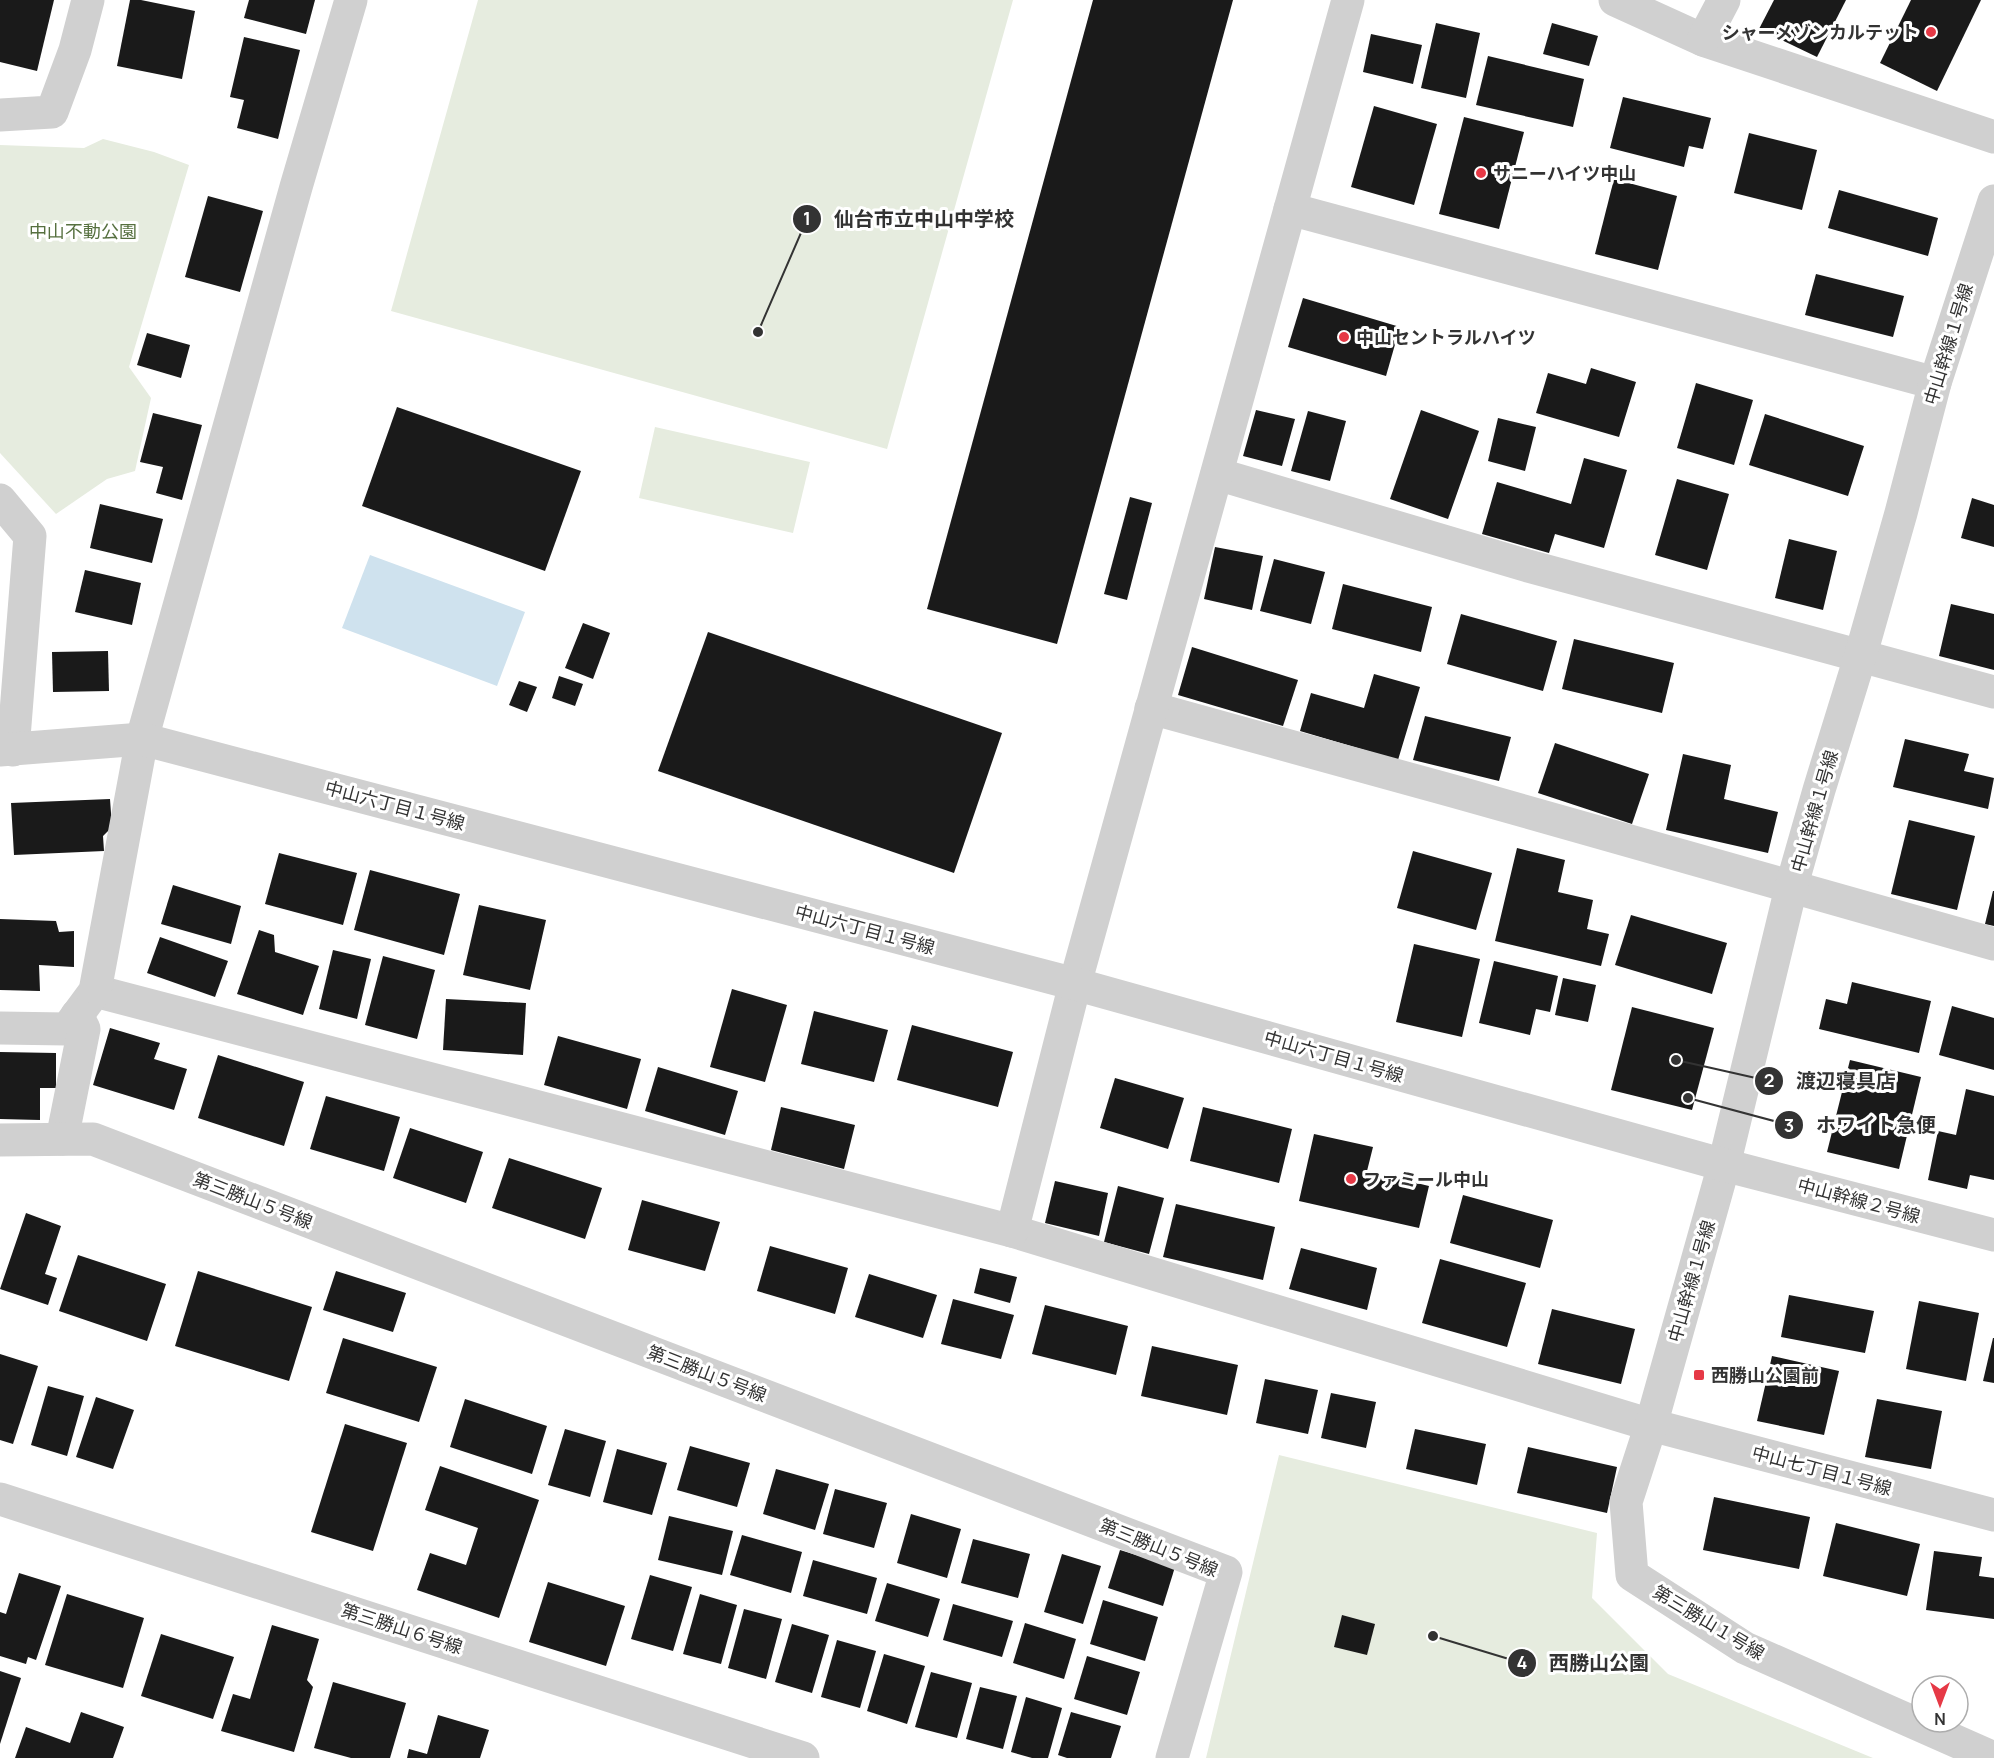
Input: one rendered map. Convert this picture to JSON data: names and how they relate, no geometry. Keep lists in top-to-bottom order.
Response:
{
  "streets": {
    "street": [
      "中山幹線１号線",
      "中山六丁目１号線",
      "第三勝山５号線",
      "中山幹線２号線",
      "中山七丁目１号線",
      "第三勝山１号線",
      "第三勝山６号線"
    ]
  },
  "crossings": [
    ["中山幹線１号線", "中山六丁目１号線"],
    ["中山幹線１号線", "中山幹線２号線"],
    ["中山幹線１号線", "中山七丁目１号線"],
    ["中山幹線１号線", "第三勝山１号線"],
    ["中山六丁目１号線", "中山幹線２号線"],
    ["中山七丁目１号線", "第三勝山１号線"]
  ],
  "parks": ["中山不動公園"],
  "places": {
    "other": [
      "シャーメゾンカルテット",
      "サニーハイツ中山",
      "仙台市立中山中学校",
      "中山セントラルハイツ",
      "渡辺寝具店",
      "ホワイト急便",
      "ファミール中山",
      "西勝山公園"
    ],
    "transit": ["西勝山公園前"]
  },
  "north": "bottom"
}
